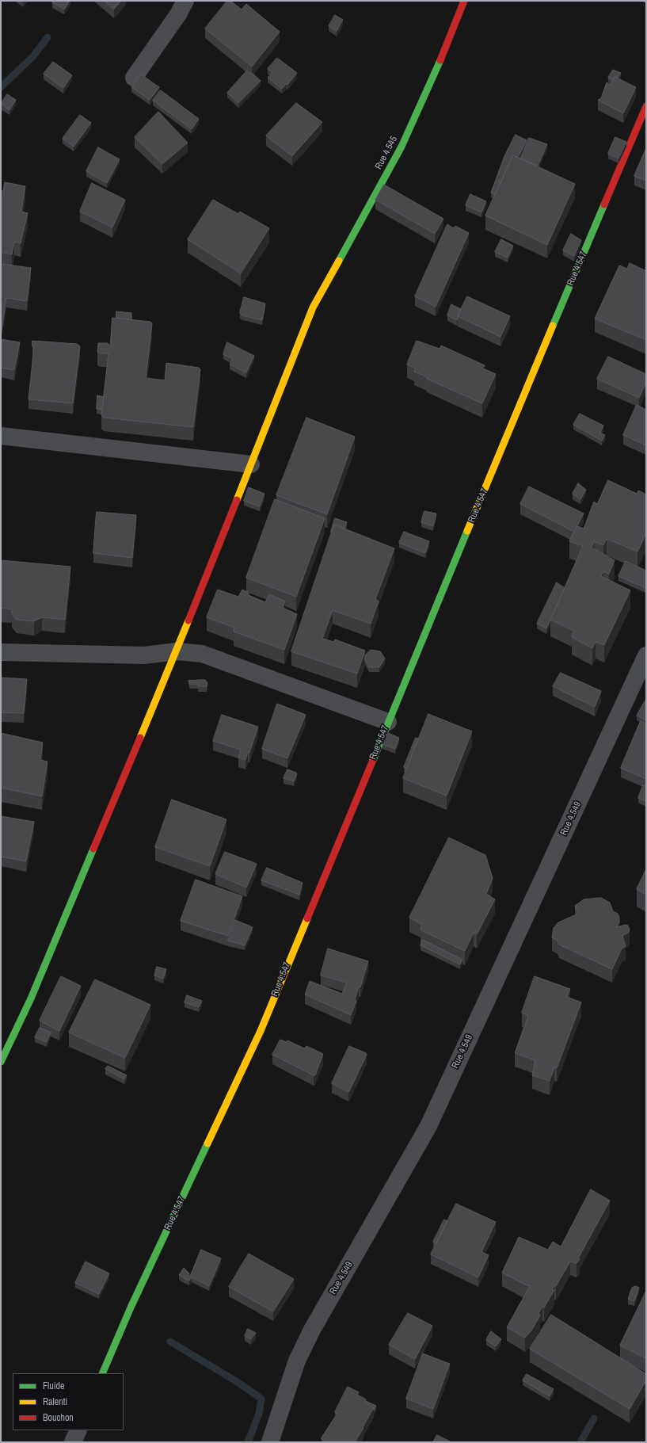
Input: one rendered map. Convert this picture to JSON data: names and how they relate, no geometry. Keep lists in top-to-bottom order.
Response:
{
  "streets": {
    "street": ["Rue 4.545", "Rue 4.547", "Rue 4.549"]
  },
  "legend": ["Fluide", "Ralenti", "Bouchon"]
}
